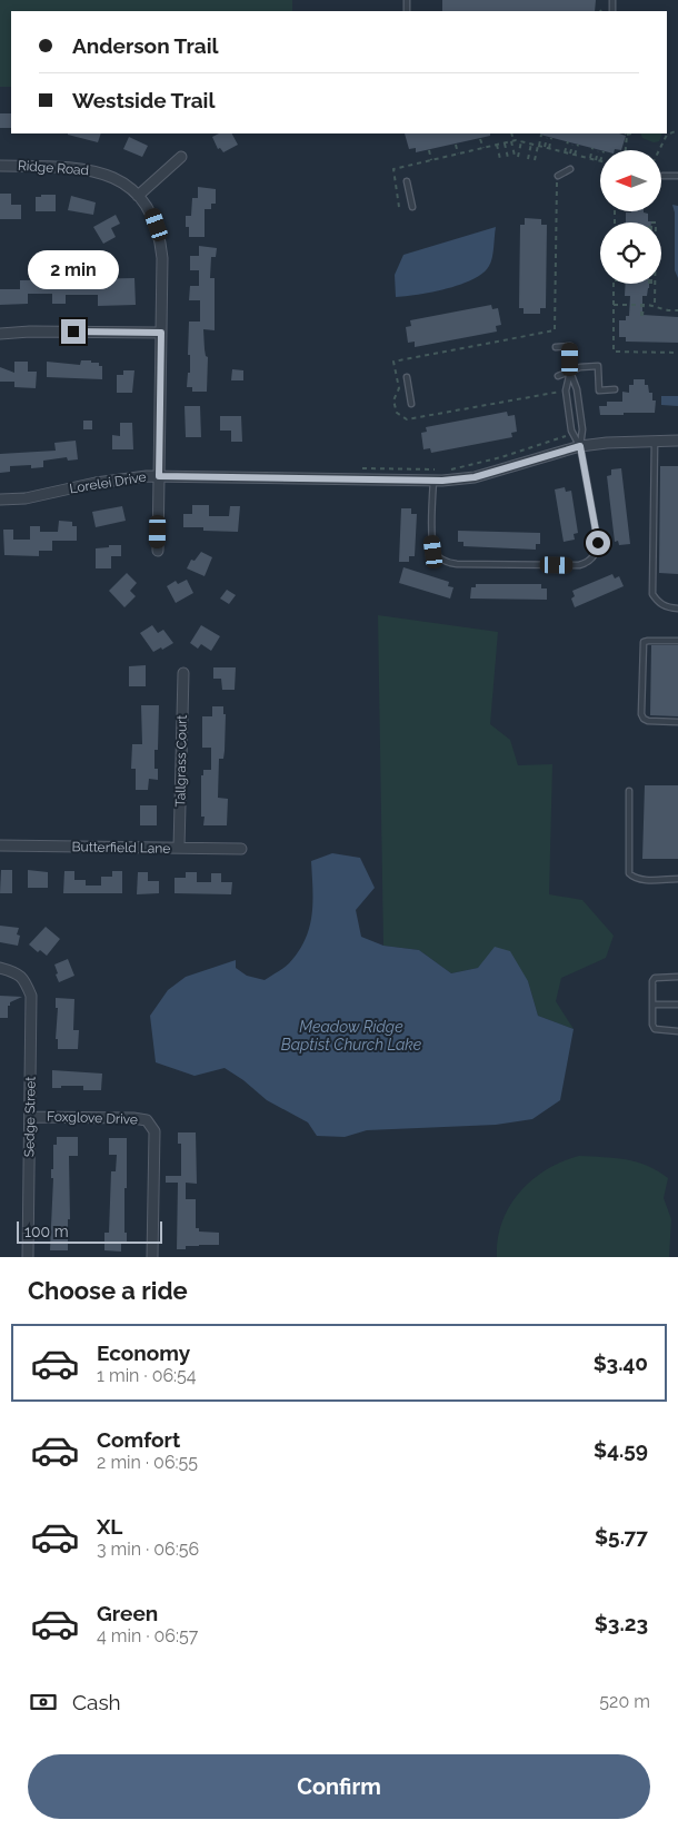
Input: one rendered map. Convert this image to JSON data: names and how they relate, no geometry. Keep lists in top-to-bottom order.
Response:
{
  "streets": {
    "street": [
      "Ridge Road",
      "Lorelei Drive",
      "Tallgrass Court",
      "Butterfield Lane",
      "Sedge Street",
      "Foxglove Drive"
    ]
  },
  "crossings": [
    ["Ridge Road", "Lorelei Drive"],
    ["Tallgrass Court", "Butterfield Lane"],
    ["Sedge Street", "Foxglove Drive"]
  ],
  "water": ["Meadow Ridge Baptist Church Lake"],
  "scale_bar": "100 m",
  "north": "left",
  "page": {
    "banner": ["Anderson Trail", "Westside Trail"],
    "bubble": "2 min",
    "scale": "100 m",
    "heading": "Choose a ride",
    "list": [
      {
        "name": "Economy",
        "note": "1 min · 06:54",
        "value": "$3.40"
      },
      {
        "name": "Comfort",
        "note": "2 min · 06:55",
        "value": "$4.59"
      },
      {
        "name": "XL",
        "note": "3 min · 06:56",
        "value": "$5.77"
      },
      {
        "name": "Green",
        "note": "4 min · 06:57",
        "value": "$3.23"
      }
    ],
    "pay": ["Cash", "520 m"],
    "buttons": "Confirm"
  }
}
